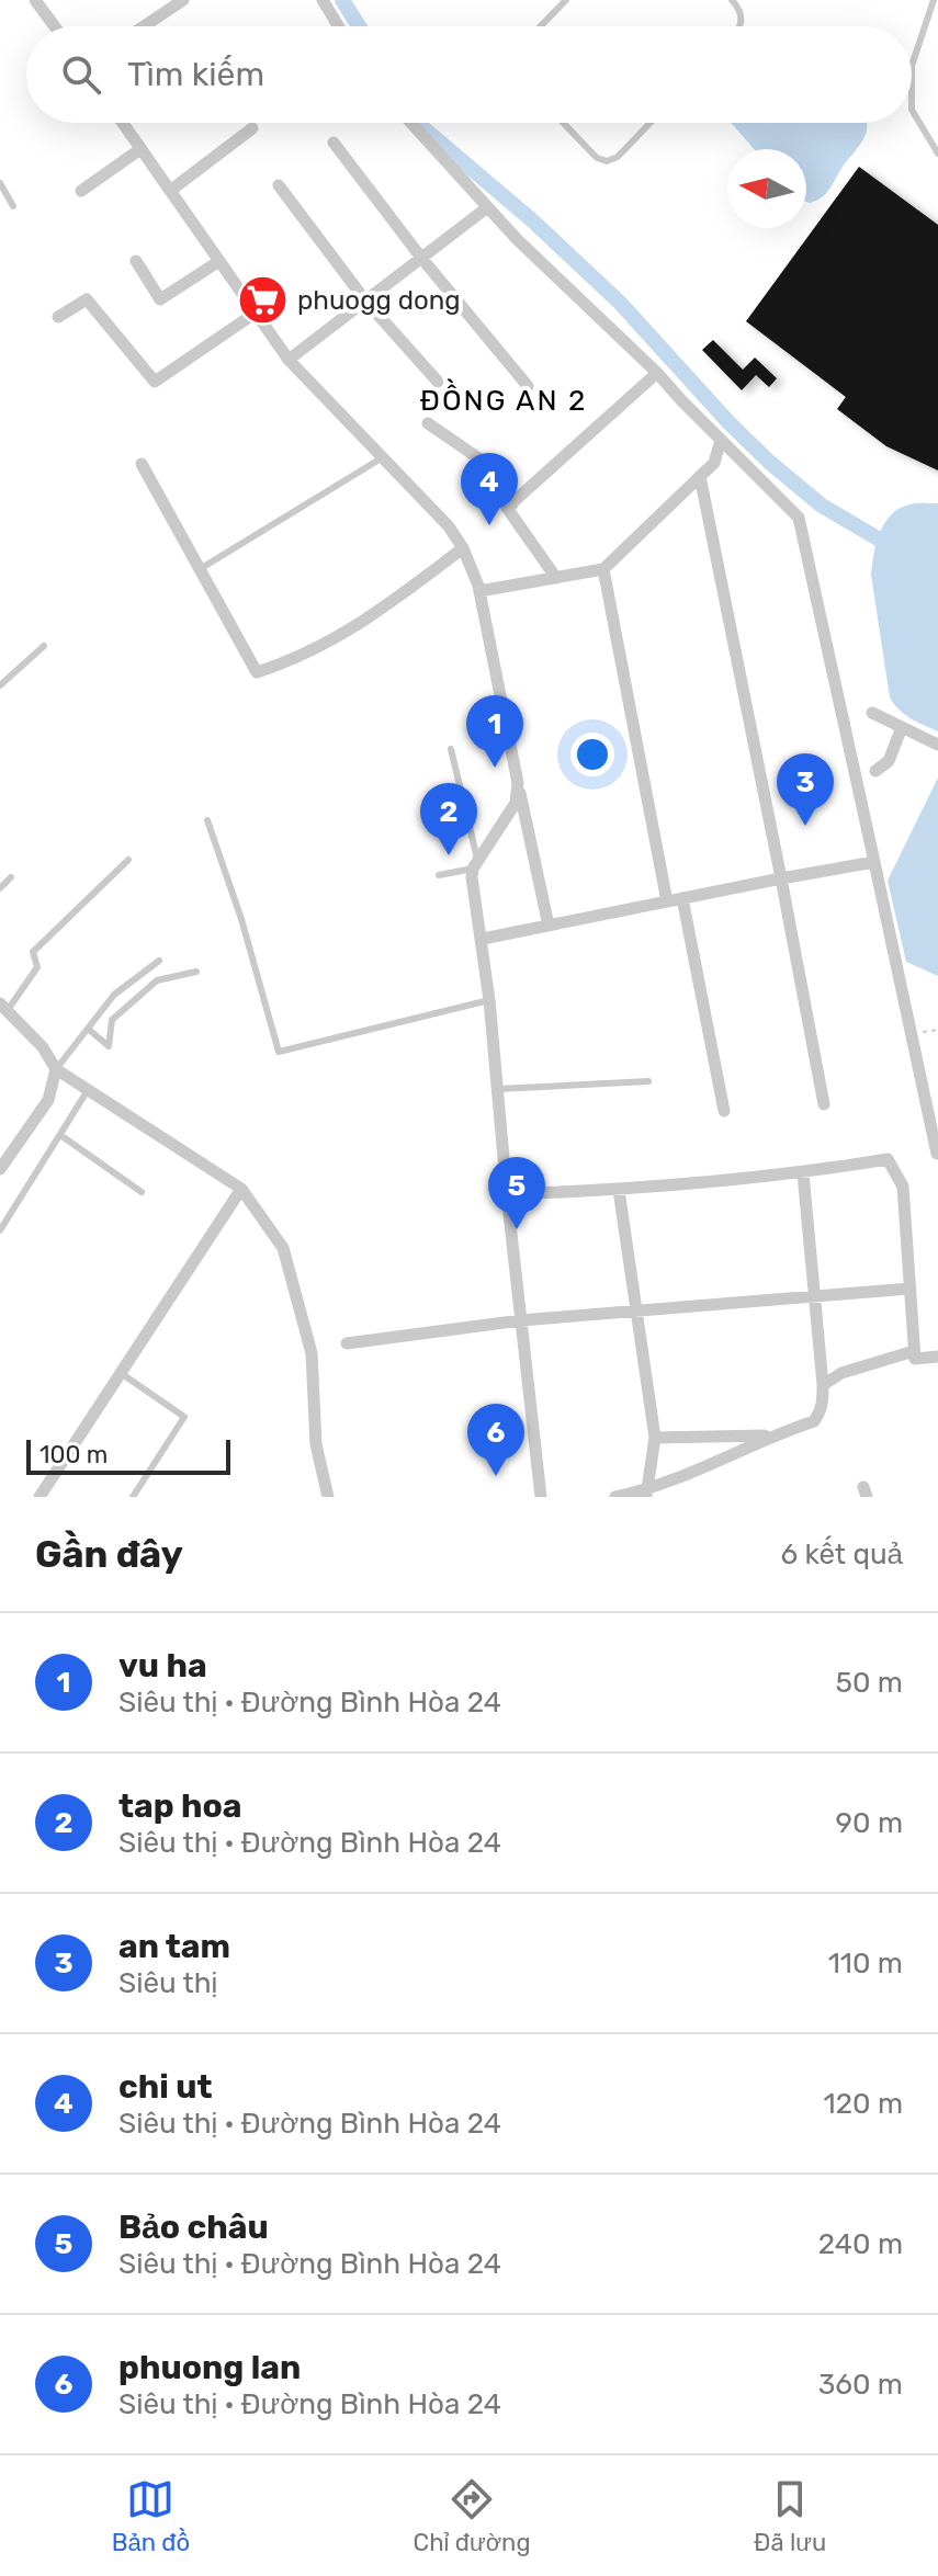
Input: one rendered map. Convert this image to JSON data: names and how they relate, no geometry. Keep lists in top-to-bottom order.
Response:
{
  "districts": ["ĐỒNG AN 2"],
  "places": {
    "supermarket": ["phuogg dong"]
  },
  "scale_bar": "100 m",
  "north": "left",
  "page": {
    "search": "Tìm kiếm",
    "pins": [
      "4",
      "1",
      "3",
      "2",
      "5",
      "6"
    ],
    "scale": "100 m",
    "heading": ["Gần đây", "6 kết quả"],
    "list": [
      {
        "mark": "1",
        "name": "vu ha",
        "note": "Siêu thị · Đường Bình Hòa 24",
        "value": "50 m"
      },
      {
        "mark": "2",
        "name": "tap hoa",
        "note": "Siêu thị · Đường Bình Hòa 24",
        "value": "90 m"
      },
      {
        "mark": "3",
        "name": "an tam",
        "note": "Siêu thị",
        "value": "110 m"
      },
      {
        "mark": "4",
        "name": "chi ut",
        "note": "Siêu thị · Đường Bình Hòa 24",
        "value": "120 m"
      },
      {
        "mark": "5",
        "name": "Bảo châu",
        "note": "Siêu thị · Đường Bình Hòa 24",
        "value": "240 m"
      },
      {
        "mark": "6",
        "name": "phuong lan",
        "note": "Siêu thị · Đường Bình Hòa 24",
        "value": "360 m"
      }
    ],
    "nav": ["Bản đồ", "Chỉ đường", "Đã lưu"]
  }
}
